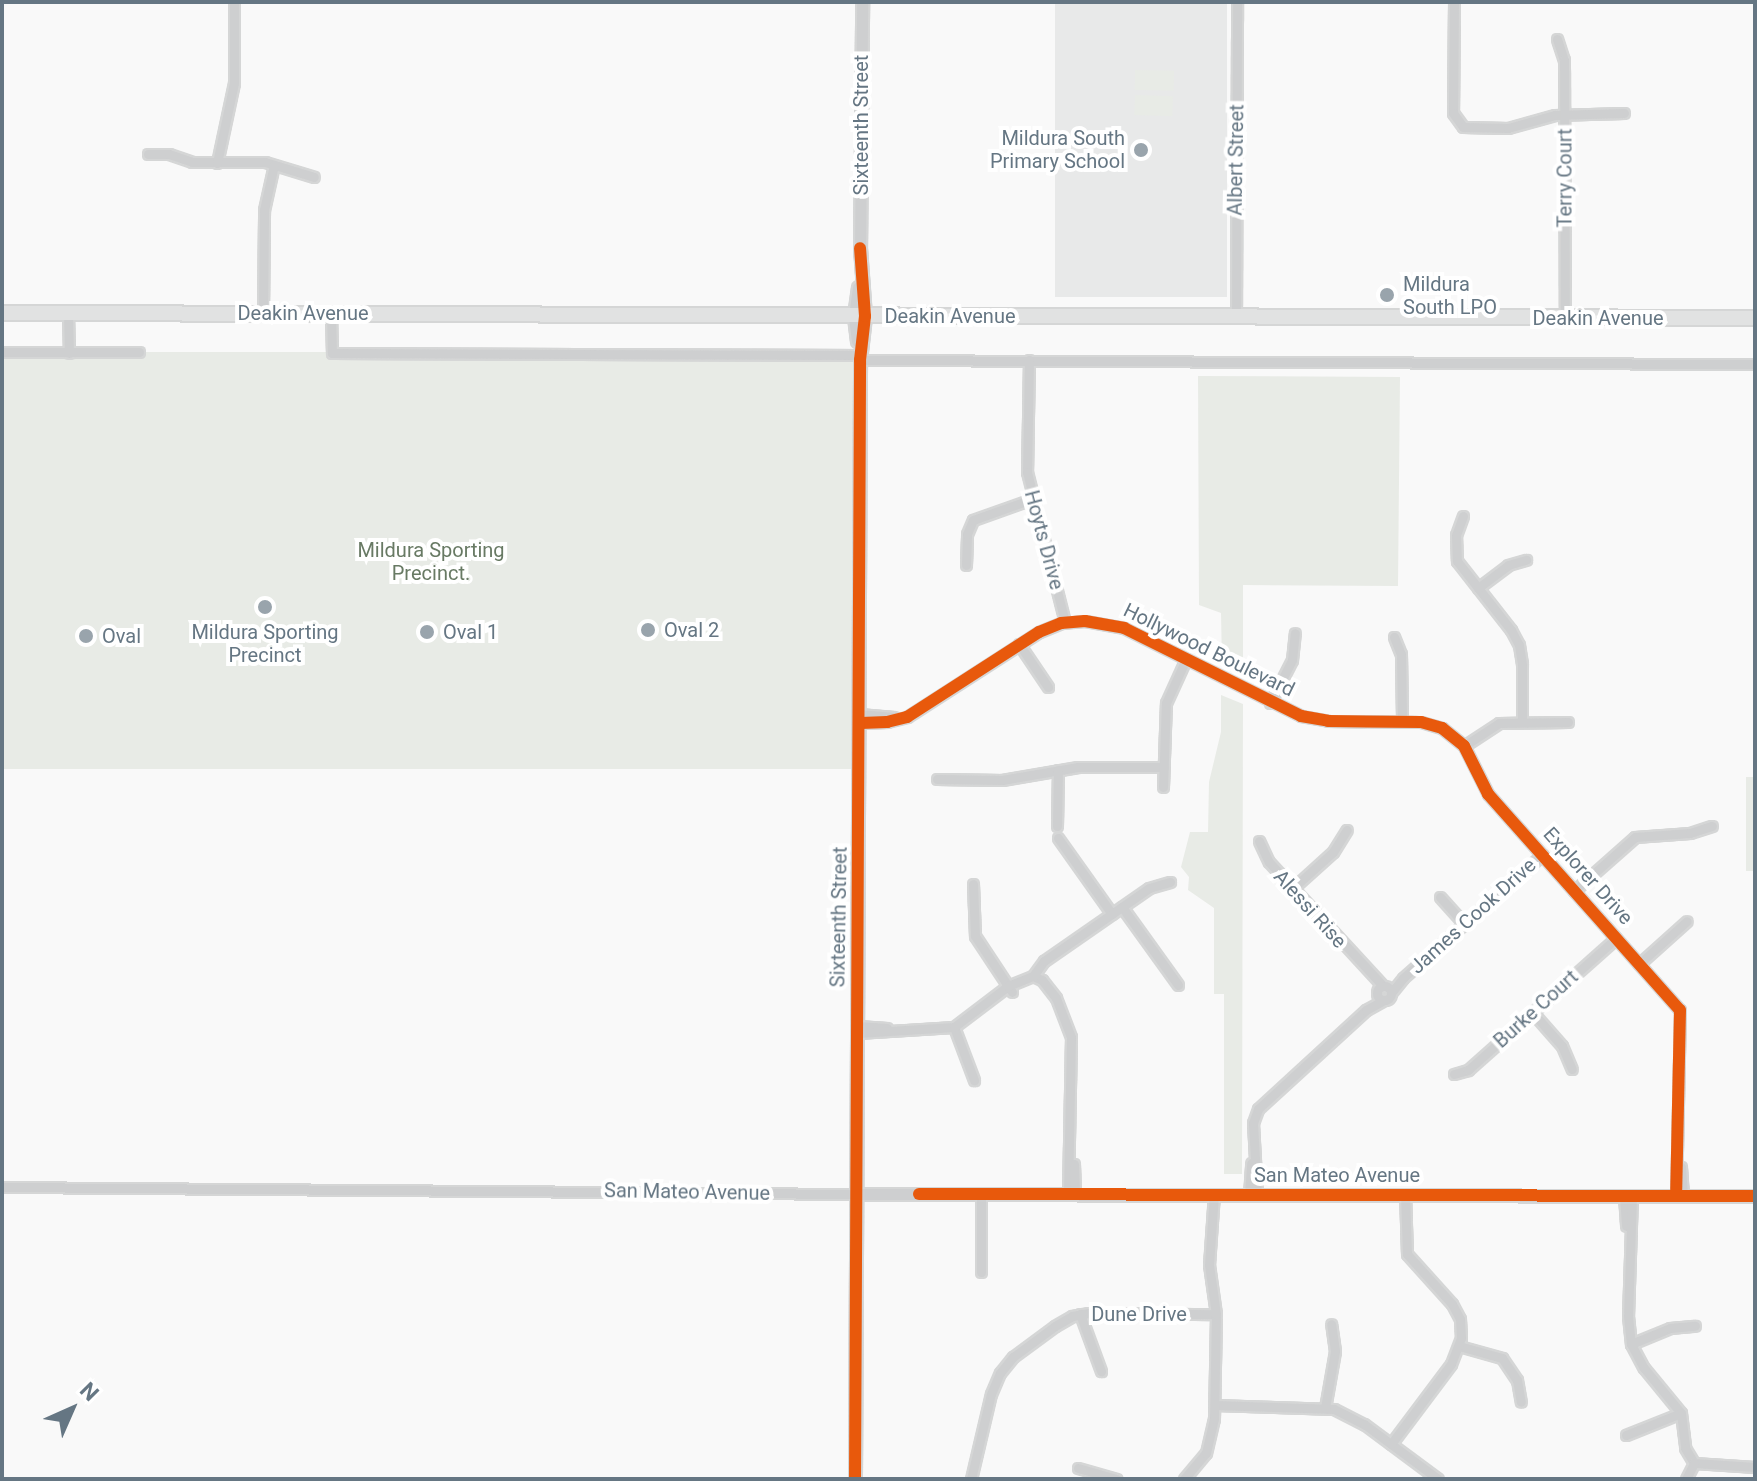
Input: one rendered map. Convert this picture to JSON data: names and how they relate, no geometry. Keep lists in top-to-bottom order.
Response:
{
  "streets": {
    "highway": ["Deakin Avenue"],
    "street": [
      "Sixteenth Street",
      "Albert Street",
      "Terry Court",
      "Hoyts Drive",
      "Hollywood Boulevard",
      "Explorer Drive",
      "Alessi Rise",
      "James Cook Drive",
      "Burke Court",
      "San Mateo Avenue",
      "Dune Drive"
    ]
  },
  "crossings": [
    ["Sixteenth Street", "Deakin Avenue"],
    ["Sixteenth Street", "Hollywood Boulevard"],
    ["Sixteenth Street", "San Mateo Avenue"],
    ["Albert Street", "Deakin Avenue"],
    ["Terry Court", "Deakin Avenue"],
    ["Hoyts Drive", "Hollywood Boulevard"],
    ["Hollywood Boulevard", "Explorer Drive"],
    ["Explorer Drive", "James Cook Drive"],
    ["Explorer Drive", "Burke Court"],
    ["Explorer Drive", "San Mateo Avenue"],
    ["Alessi Rise", "James Cook Drive"],
    ["James Cook Drive", "San Mateo Avenue"]
  ],
  "parks": ["Mildura Sporting Precinct."],
  "places": [
    "Mildura South Primary School",
    "Mildura South LPO",
    "Mildura Sporting Precinct",
    "Oval 2",
    "Oval 1",
    "Oval"
  ],
  "north": "top right"
}
